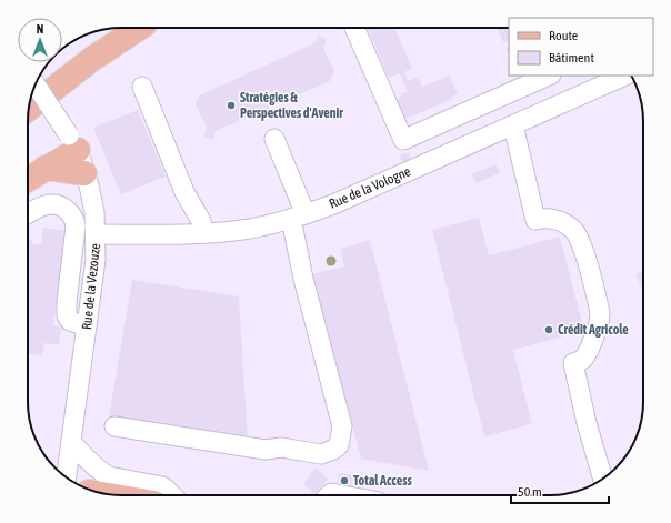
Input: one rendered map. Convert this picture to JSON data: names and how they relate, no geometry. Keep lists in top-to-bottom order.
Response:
{
  "streets": {
    "street": ["Rue de la Vologne", "Rue de la Vezouze"]
  },
  "crossings": [
    ["Rue de la Vologne", "Rue de la Vezouze"]
  ],
  "places": ["Stratégies & Perspectives d'Avenir", "Crédit Agricole", "Total Access"],
  "legend": ["Route", "Bâtiment"],
  "scale_bar": "50 m",
  "north": "top"
}
